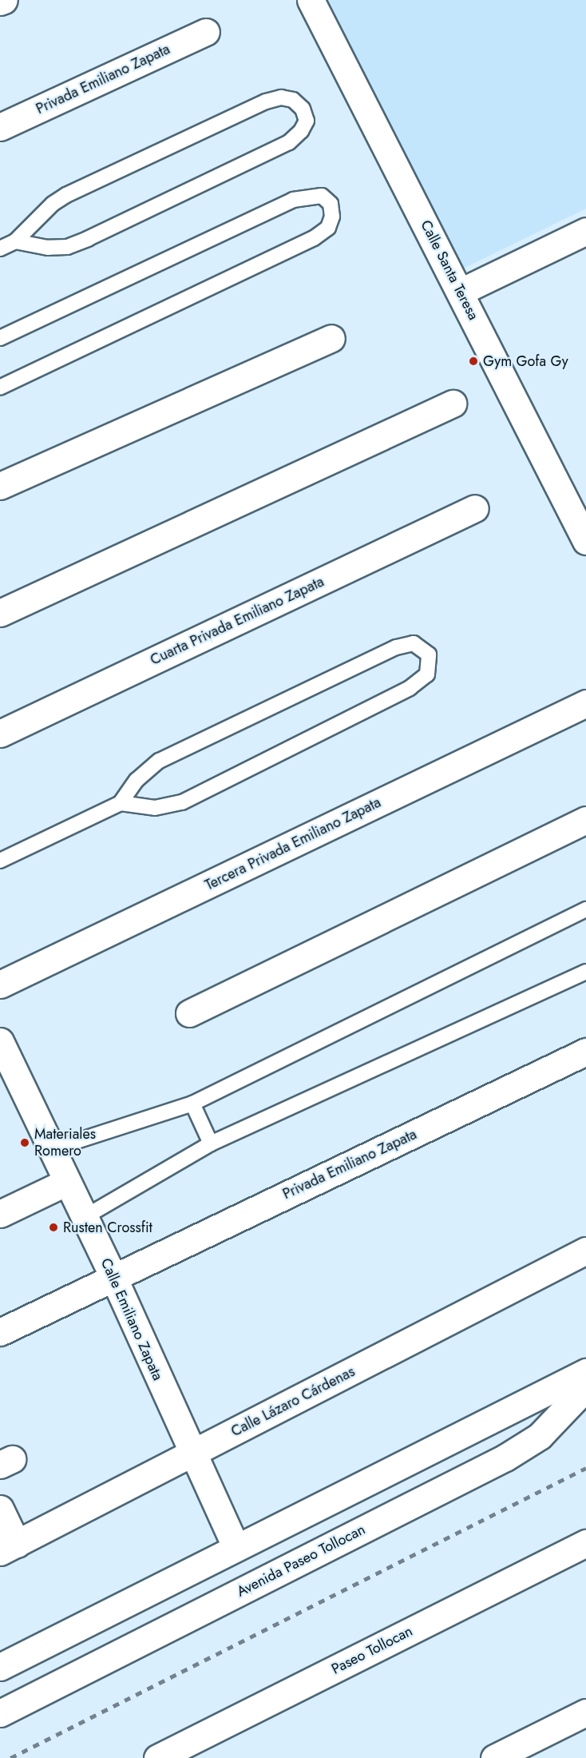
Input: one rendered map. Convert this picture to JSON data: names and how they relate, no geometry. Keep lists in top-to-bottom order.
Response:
{
  "streets": {
    "main road": [
      "Privada Emiliano Zapata",
      "Calle Santa Teresa",
      "Cuarta Privada Emiliano Zapata",
      "Tercera Privada Emiliano Zapata",
      "Calle Emiliano Zapata",
      "Calle Lázaro Cárdenas",
      "Avenida Paseo Tollocan",
      "Paseo Tollocan"
    ]
  },
  "crossings": [
    ["Privada Emiliano Zapata", "Calle Emiliano Zapata"],
    ["Calle Emiliano Zapata", "Calle Lázaro Cárdenas"]
  ],
  "places": ["Gym Gofa Gy", "Materiales Romero", "Rusten Crossfit"]
}
